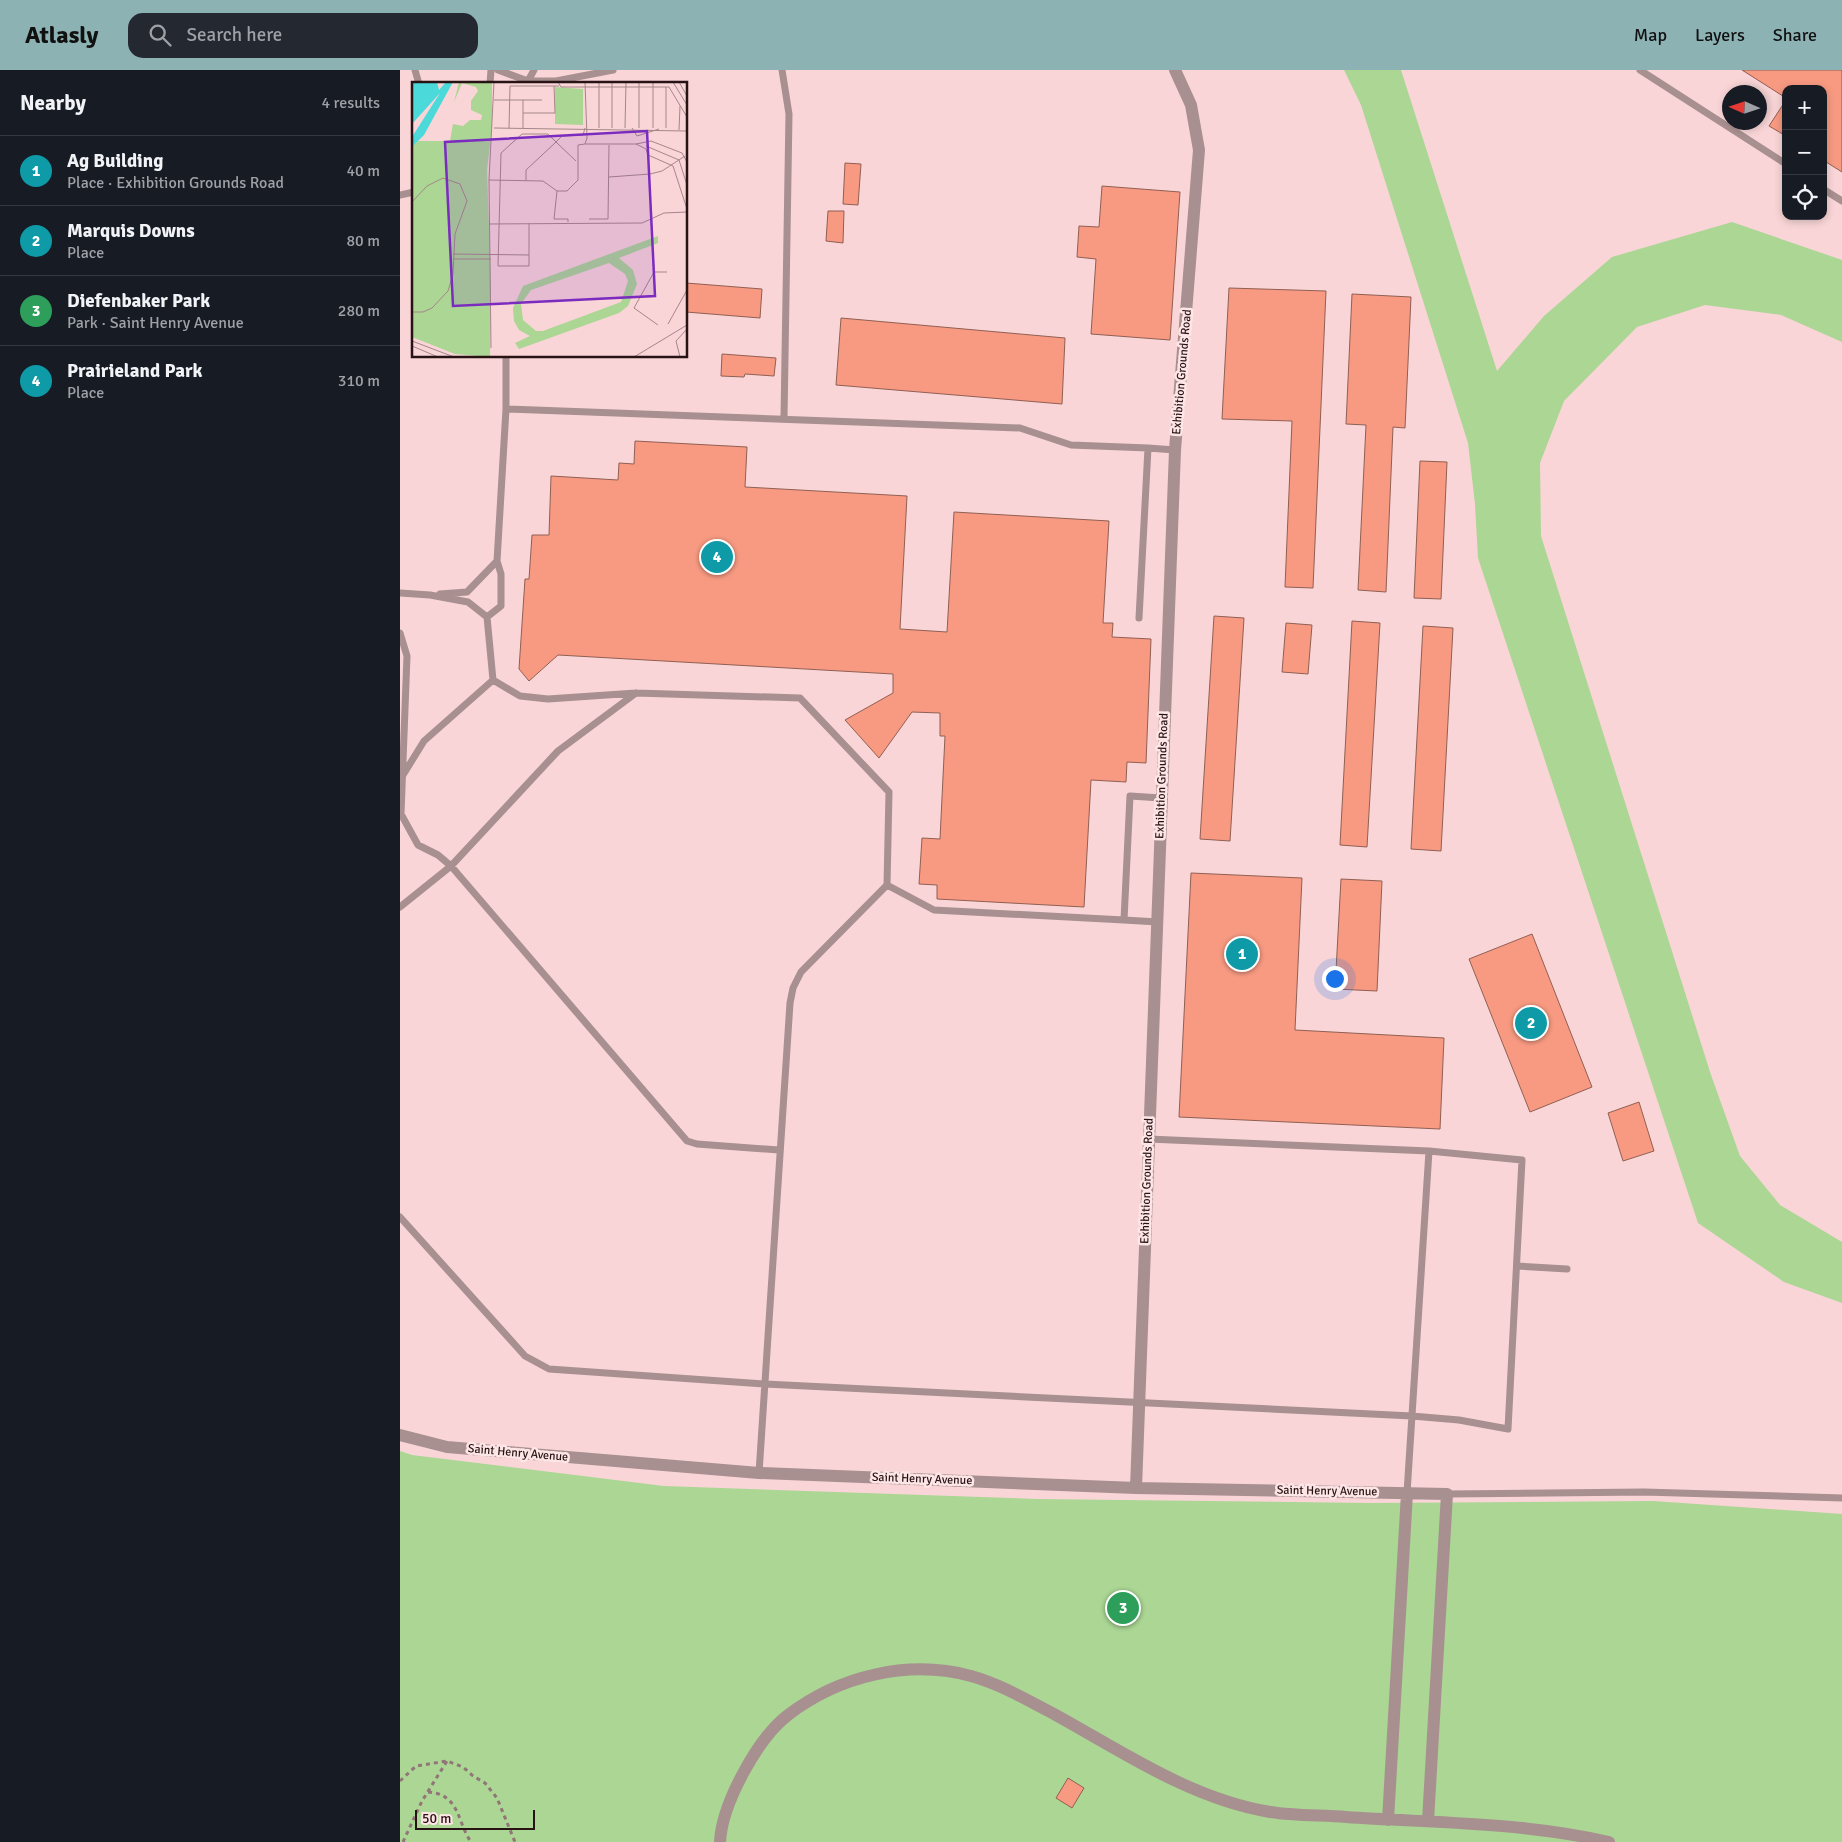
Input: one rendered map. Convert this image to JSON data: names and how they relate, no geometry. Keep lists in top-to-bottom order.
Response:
{
  "streets": {
    "street": ["Exhibition Grounds Road", "Saint Henry Avenue"]
  },
  "crossings": [
    ["Exhibition Grounds Road", "Saint Henry Avenue"]
  ],
  "scale_bar": "50 m",
  "north": "left",
  "page": {
    "header": "Atlasly",
    "search": "Search here",
    "nav": ["Map", "Layers", "Share"],
    "heading": ["Nearby", "4 results"],
    "map_buttons": ["+", "−"],
    "list": [
      {
        "mark": "1",
        "name": "Ag Building",
        "note": "Place · Exhibition Grounds Road",
        "value": "40 m"
      },
      {
        "mark": "2",
        "name": "Marquis Downs",
        "note": "Place",
        "value": "80 m"
      },
      {
        "mark": "3",
        "name": "Diefenbaker Park",
        "note": "Park · Saint Henry Avenue",
        "value": "280 m"
      },
      {
        "mark": "4",
        "name": "Prairieland Park",
        "note": "Place",
        "value": "310 m"
      }
    ],
    "pins": [
      "4",
      "1",
      "2",
      "3"
    ],
    "scale": "50 m"
  }
}
